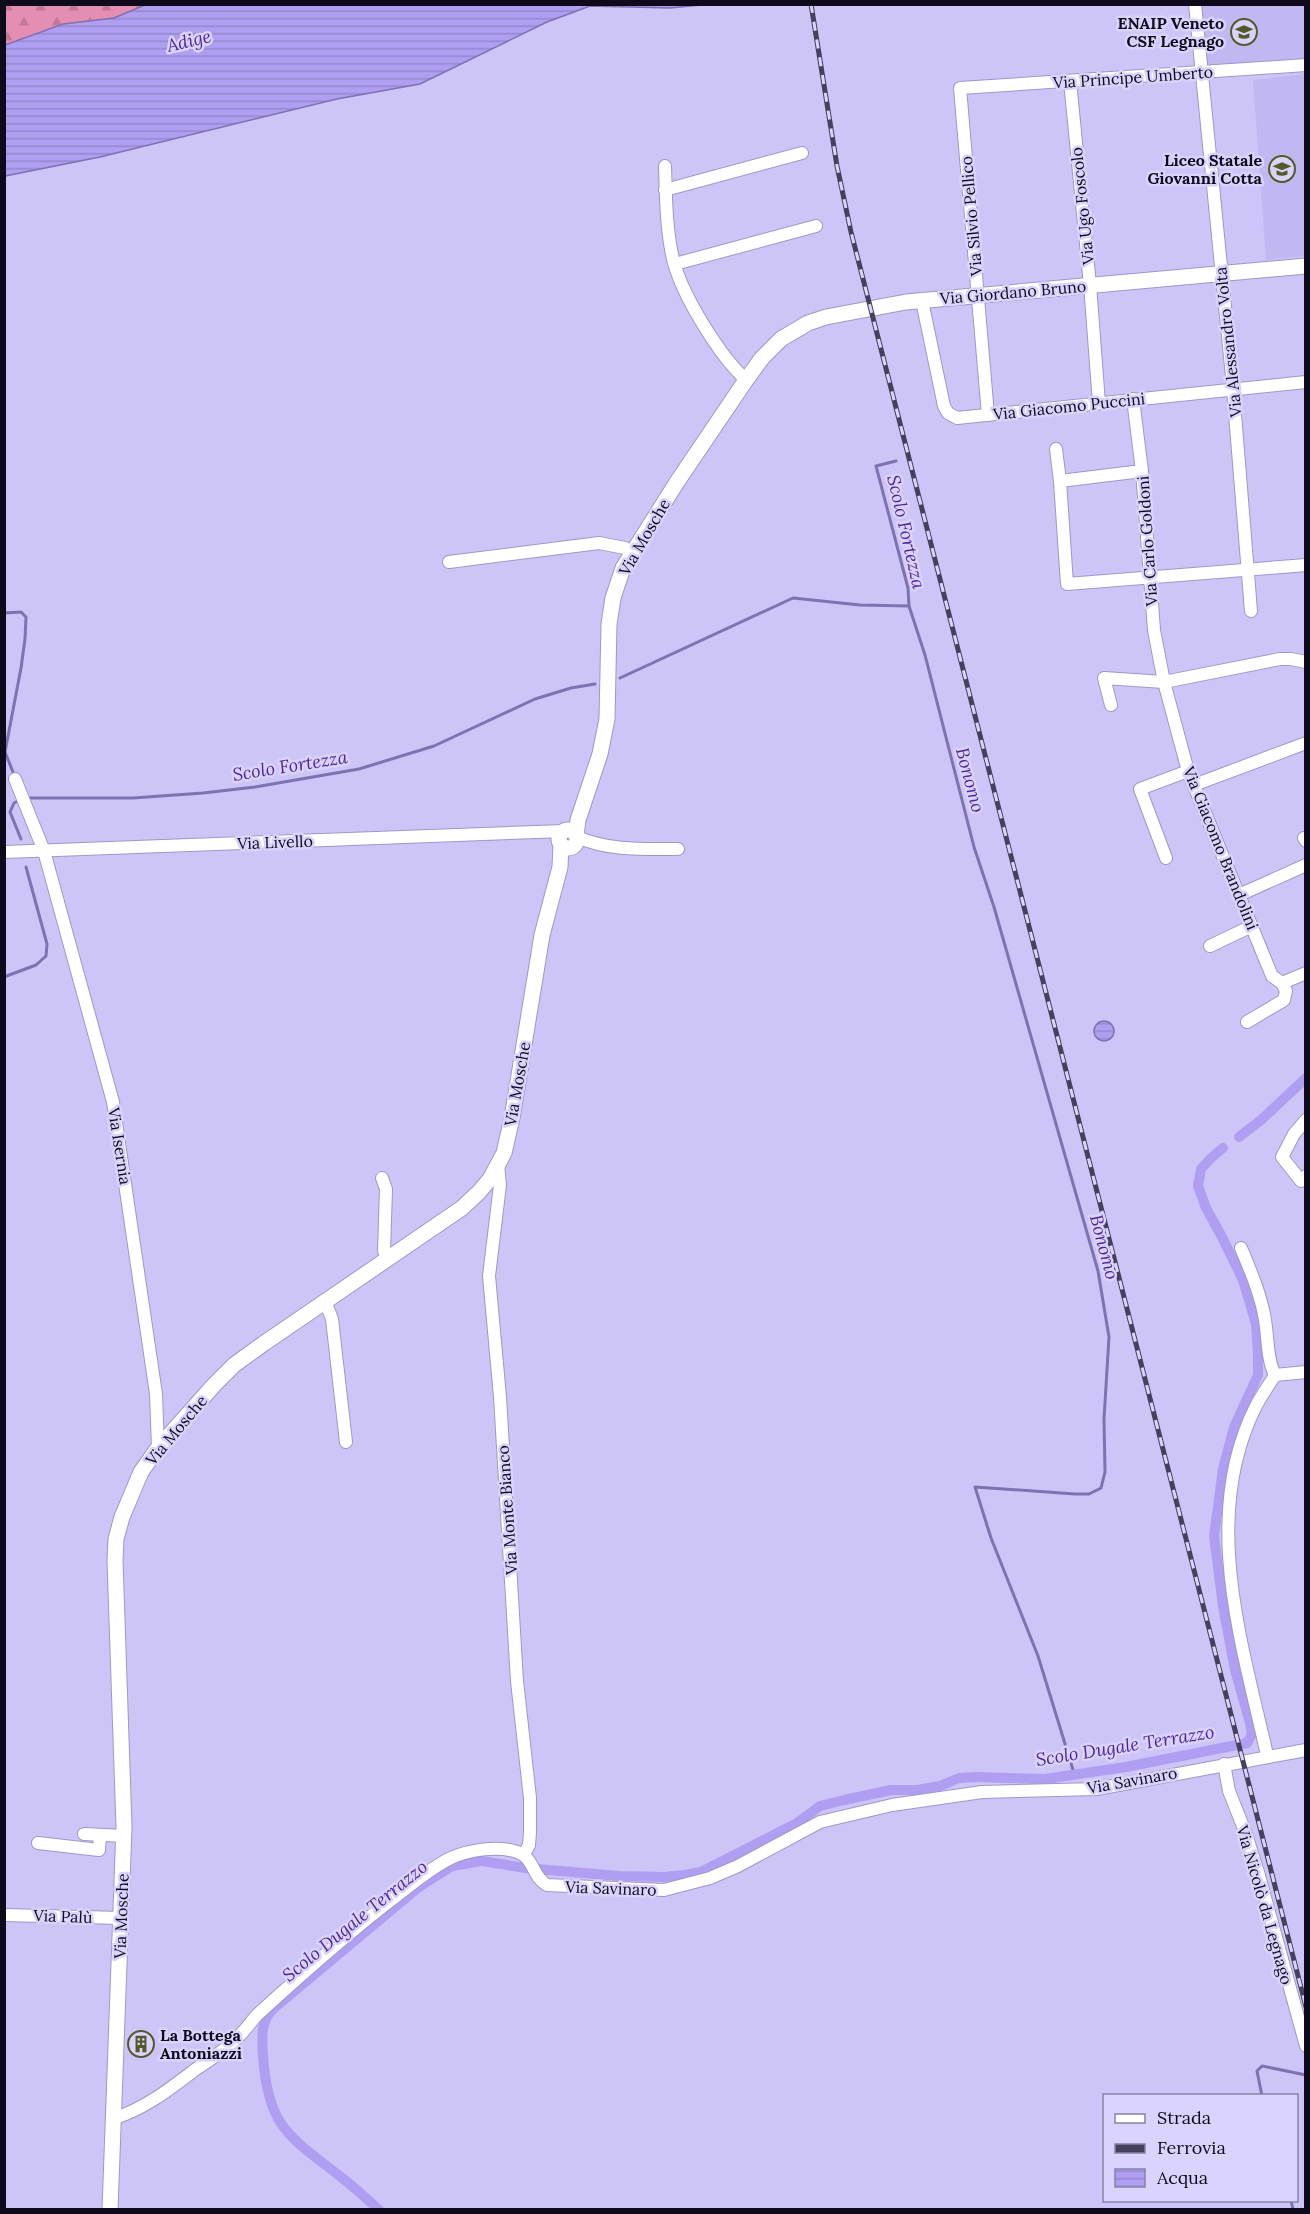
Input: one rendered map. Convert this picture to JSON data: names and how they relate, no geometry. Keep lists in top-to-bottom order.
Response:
{
  "streets": {
    "main road": ["Via Giordano Bruno", "Via Mosche"],
    "street": [
      "Via Principe Umberto",
      "Via Ugo Foscolo",
      "Via Silvio Pellico",
      "Via Alessandro Volta",
      "Via Giacomo Puccini",
      "Via Carlo Goldoni",
      "Via Livello",
      "Via Giacomo Brandolini",
      "Via Isernia",
      "Via Monte Bianco",
      "Via Savinaro",
      "Via Nicolò da Legnago",
      "Via Palù"
    ]
  },
  "crossings": [
    ["Via Principe Umberto", "Via Ugo Foscolo"],
    ["Via Principe Umberto", "Via Silvio Pellico"],
    ["Via Principe Umberto", "Via Alessandro Volta"],
    ["Via Ugo Foscolo", "Via Giordano Bruno"],
    ["Via Ugo Foscolo", "Via Giacomo Puccini"],
    ["Via Silvio Pellico", "Via Giordano Bruno"],
    ["Via Silvio Pellico", "Via Giacomo Puccini"],
    ["Via Giordano Bruno", "Via Alessandro Volta"],
    ["Via Giordano Bruno", "Via Giacomo Puccini"],
    ["Via Giordano Bruno", "Via Mosche"],
    ["Via Alessandro Volta", "Via Giacomo Puccini"],
    ["Via Giacomo Puccini", "Via Carlo Goldoni"],
    ["Via Mosche", "Via Livello"],
    ["Via Mosche", "Via Isernia"],
    ["Via Mosche", "Via Monte Bianco"],
    ["Via Mosche", "Via Savinaro"],
    ["Via Mosche", "Via Palù"],
    ["Via Carlo Goldoni", "Via Giacomo Brandolini"],
    ["Via Livello", "Via Isernia"],
    ["Via Monte Bianco", "Via Savinaro"],
    ["Via Savinaro", "Via Nicolò da Legnago"]
  ],
  "water": [
    "Adige",
    "Scolo Fortezza",
    "Bonomo",
    "Scolo Dugale Terrazzo"
  ],
  "places": {
    "school or university": ["ENAIP Veneto CSF Legnago", "Liceo Statale Giovanni Cotta"],
    "building": ["La Bottega Antoniazzi"]
  },
  "legend": ["Strada", "Ferrovia", "Acqua"]
}
